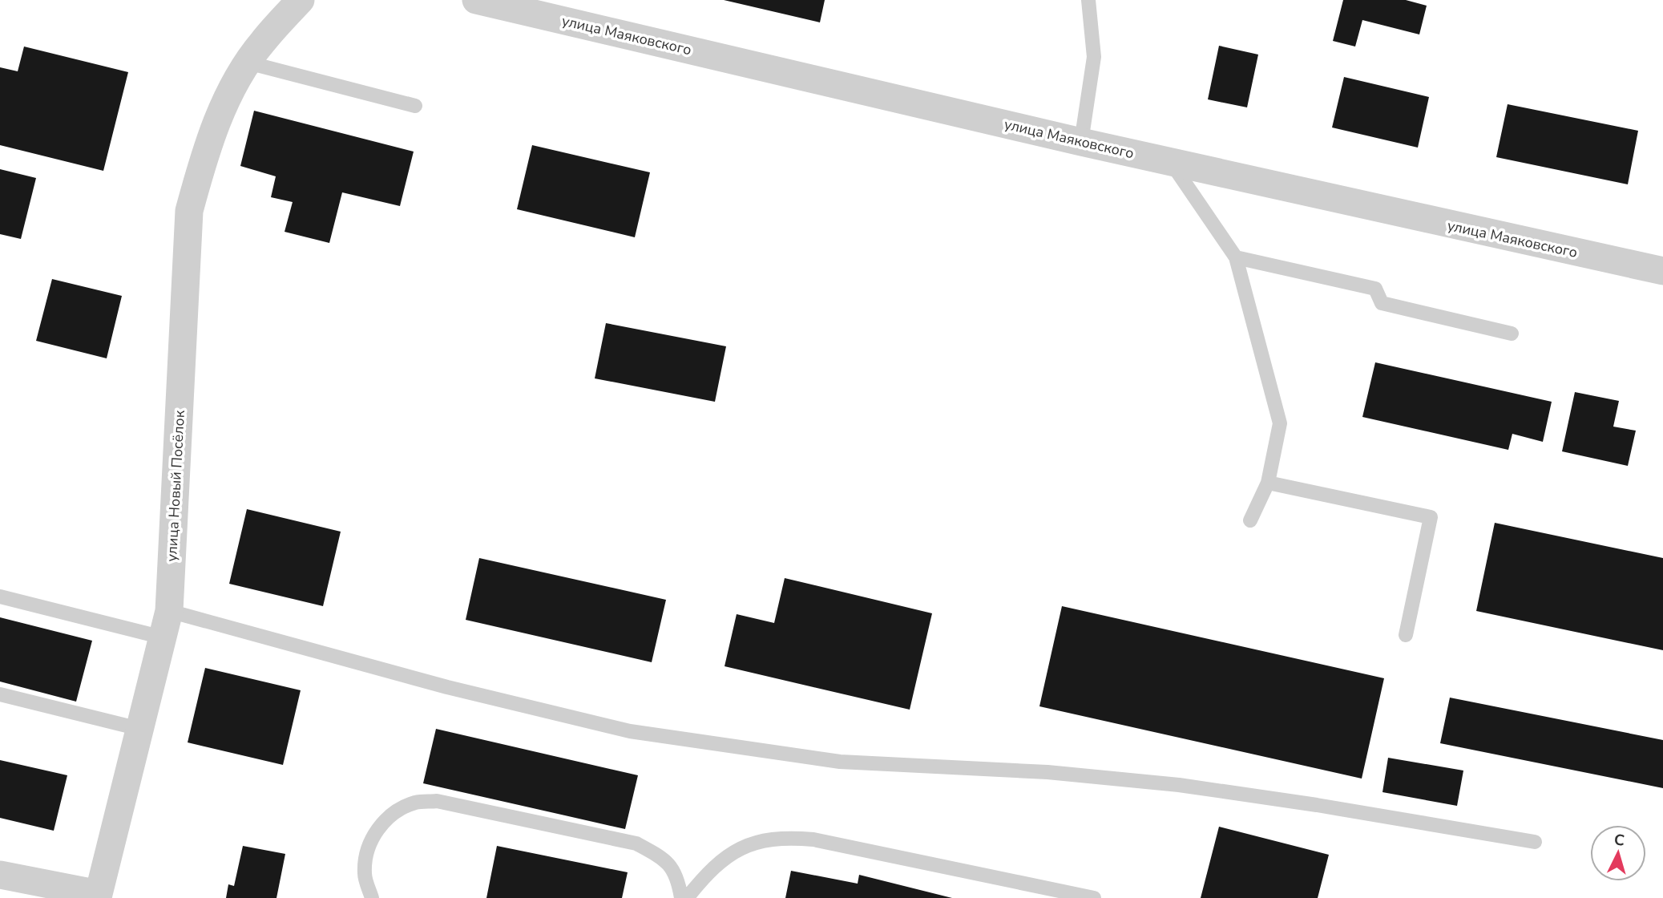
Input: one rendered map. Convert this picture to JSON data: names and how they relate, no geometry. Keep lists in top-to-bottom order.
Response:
{
  "streets": {
    "street": ["улица Маяковского", "улица Новый Посёлок"]
  },
  "north": "top"
}
